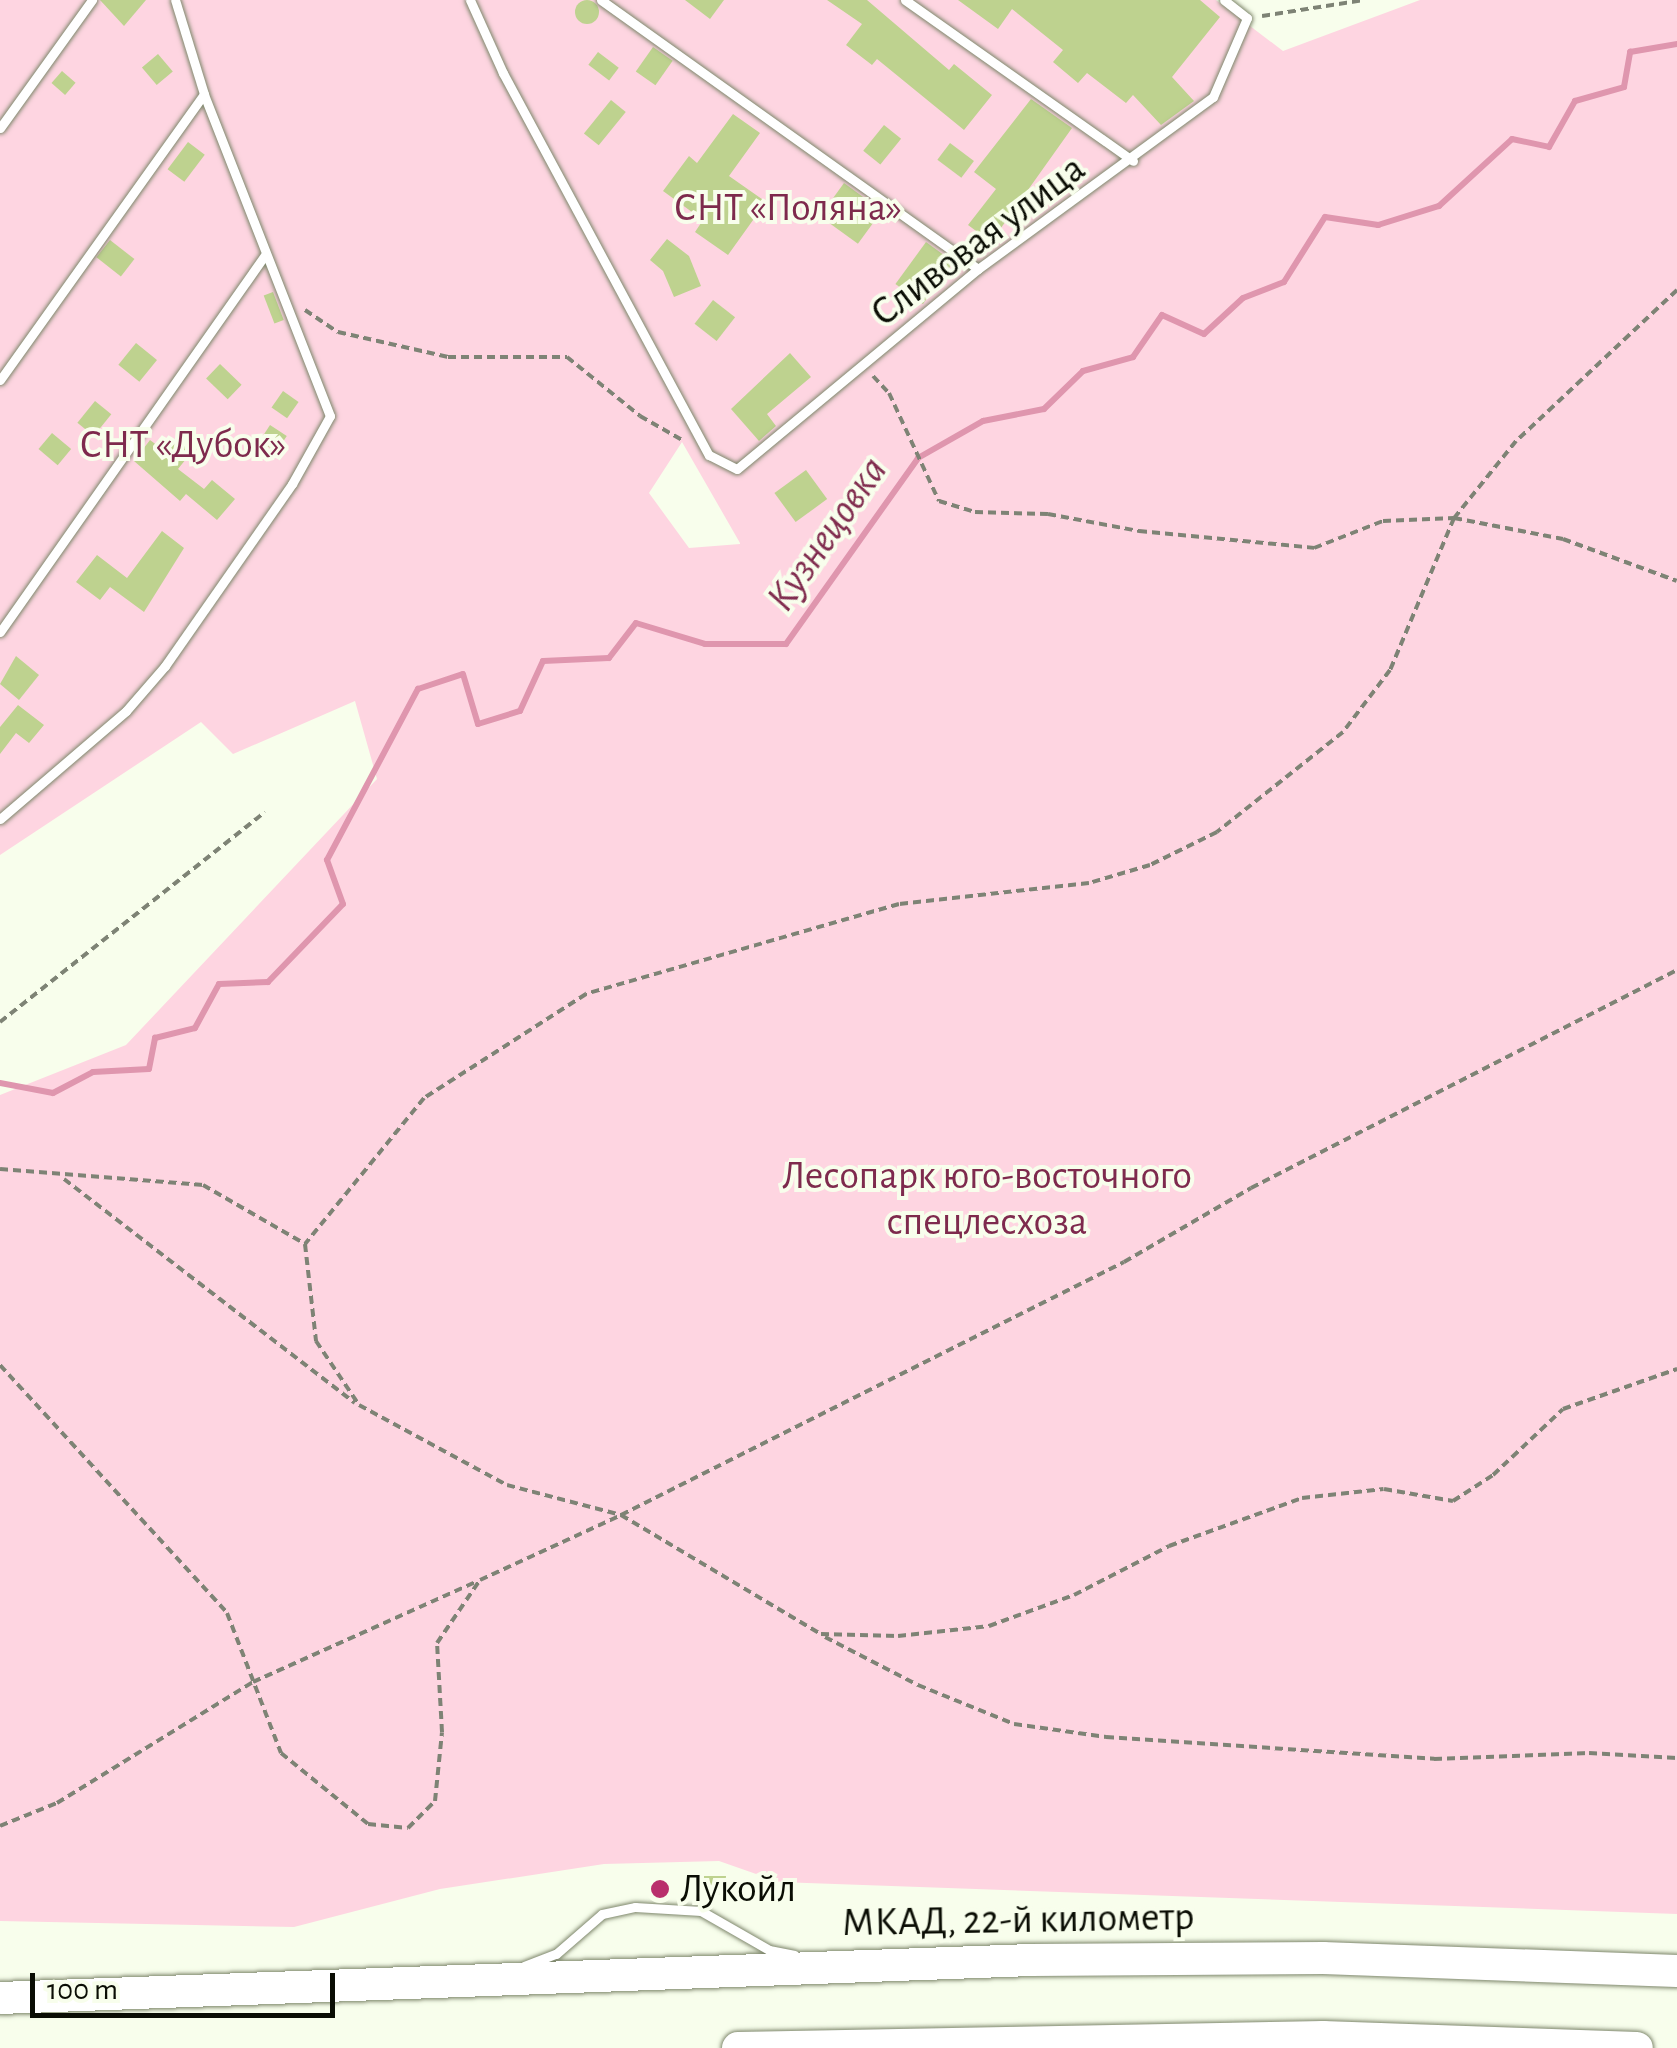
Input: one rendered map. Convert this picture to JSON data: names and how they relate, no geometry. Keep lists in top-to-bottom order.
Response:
{
  "streets": {
    "highway": ["МКАД, 22-й километр"],
    "lane": ["Сливовая улица"]
  },
  "water": ["Кузнецовка"],
  "parks": ["СНТ «Поляна»", "СНТ «Дубок»", "Лесопарк юго-восточного спецлесхоза"],
  "places": ["Лукойл"],
  "scale_bar": "100 m"
}
